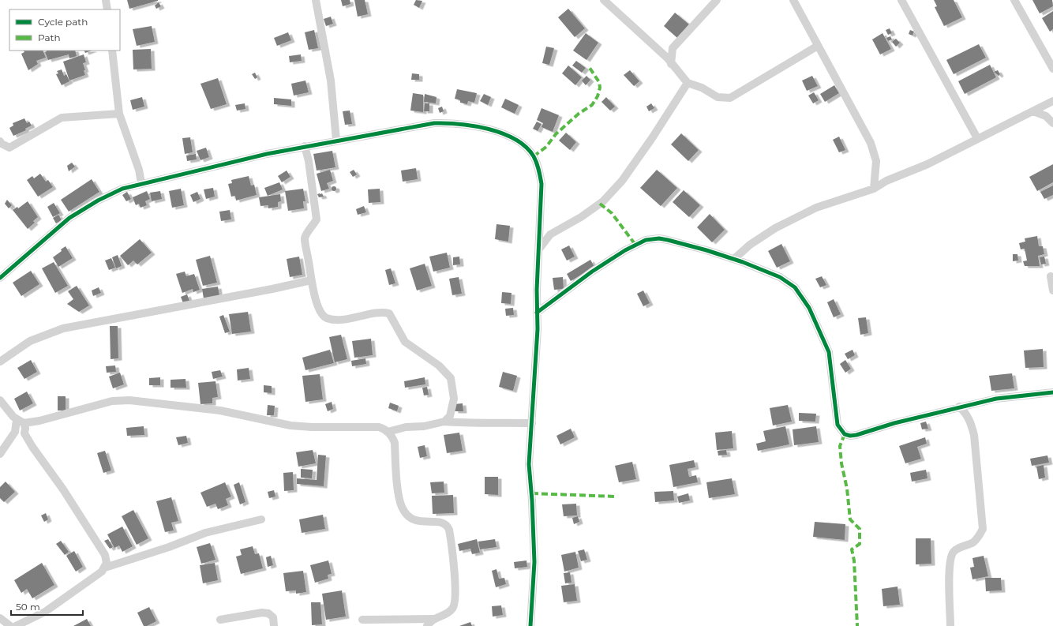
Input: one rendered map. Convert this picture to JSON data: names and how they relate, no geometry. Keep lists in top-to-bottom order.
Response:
{
  "legend": ["Cycle path", "Path"],
  "scale_bar": "50 m"
}
